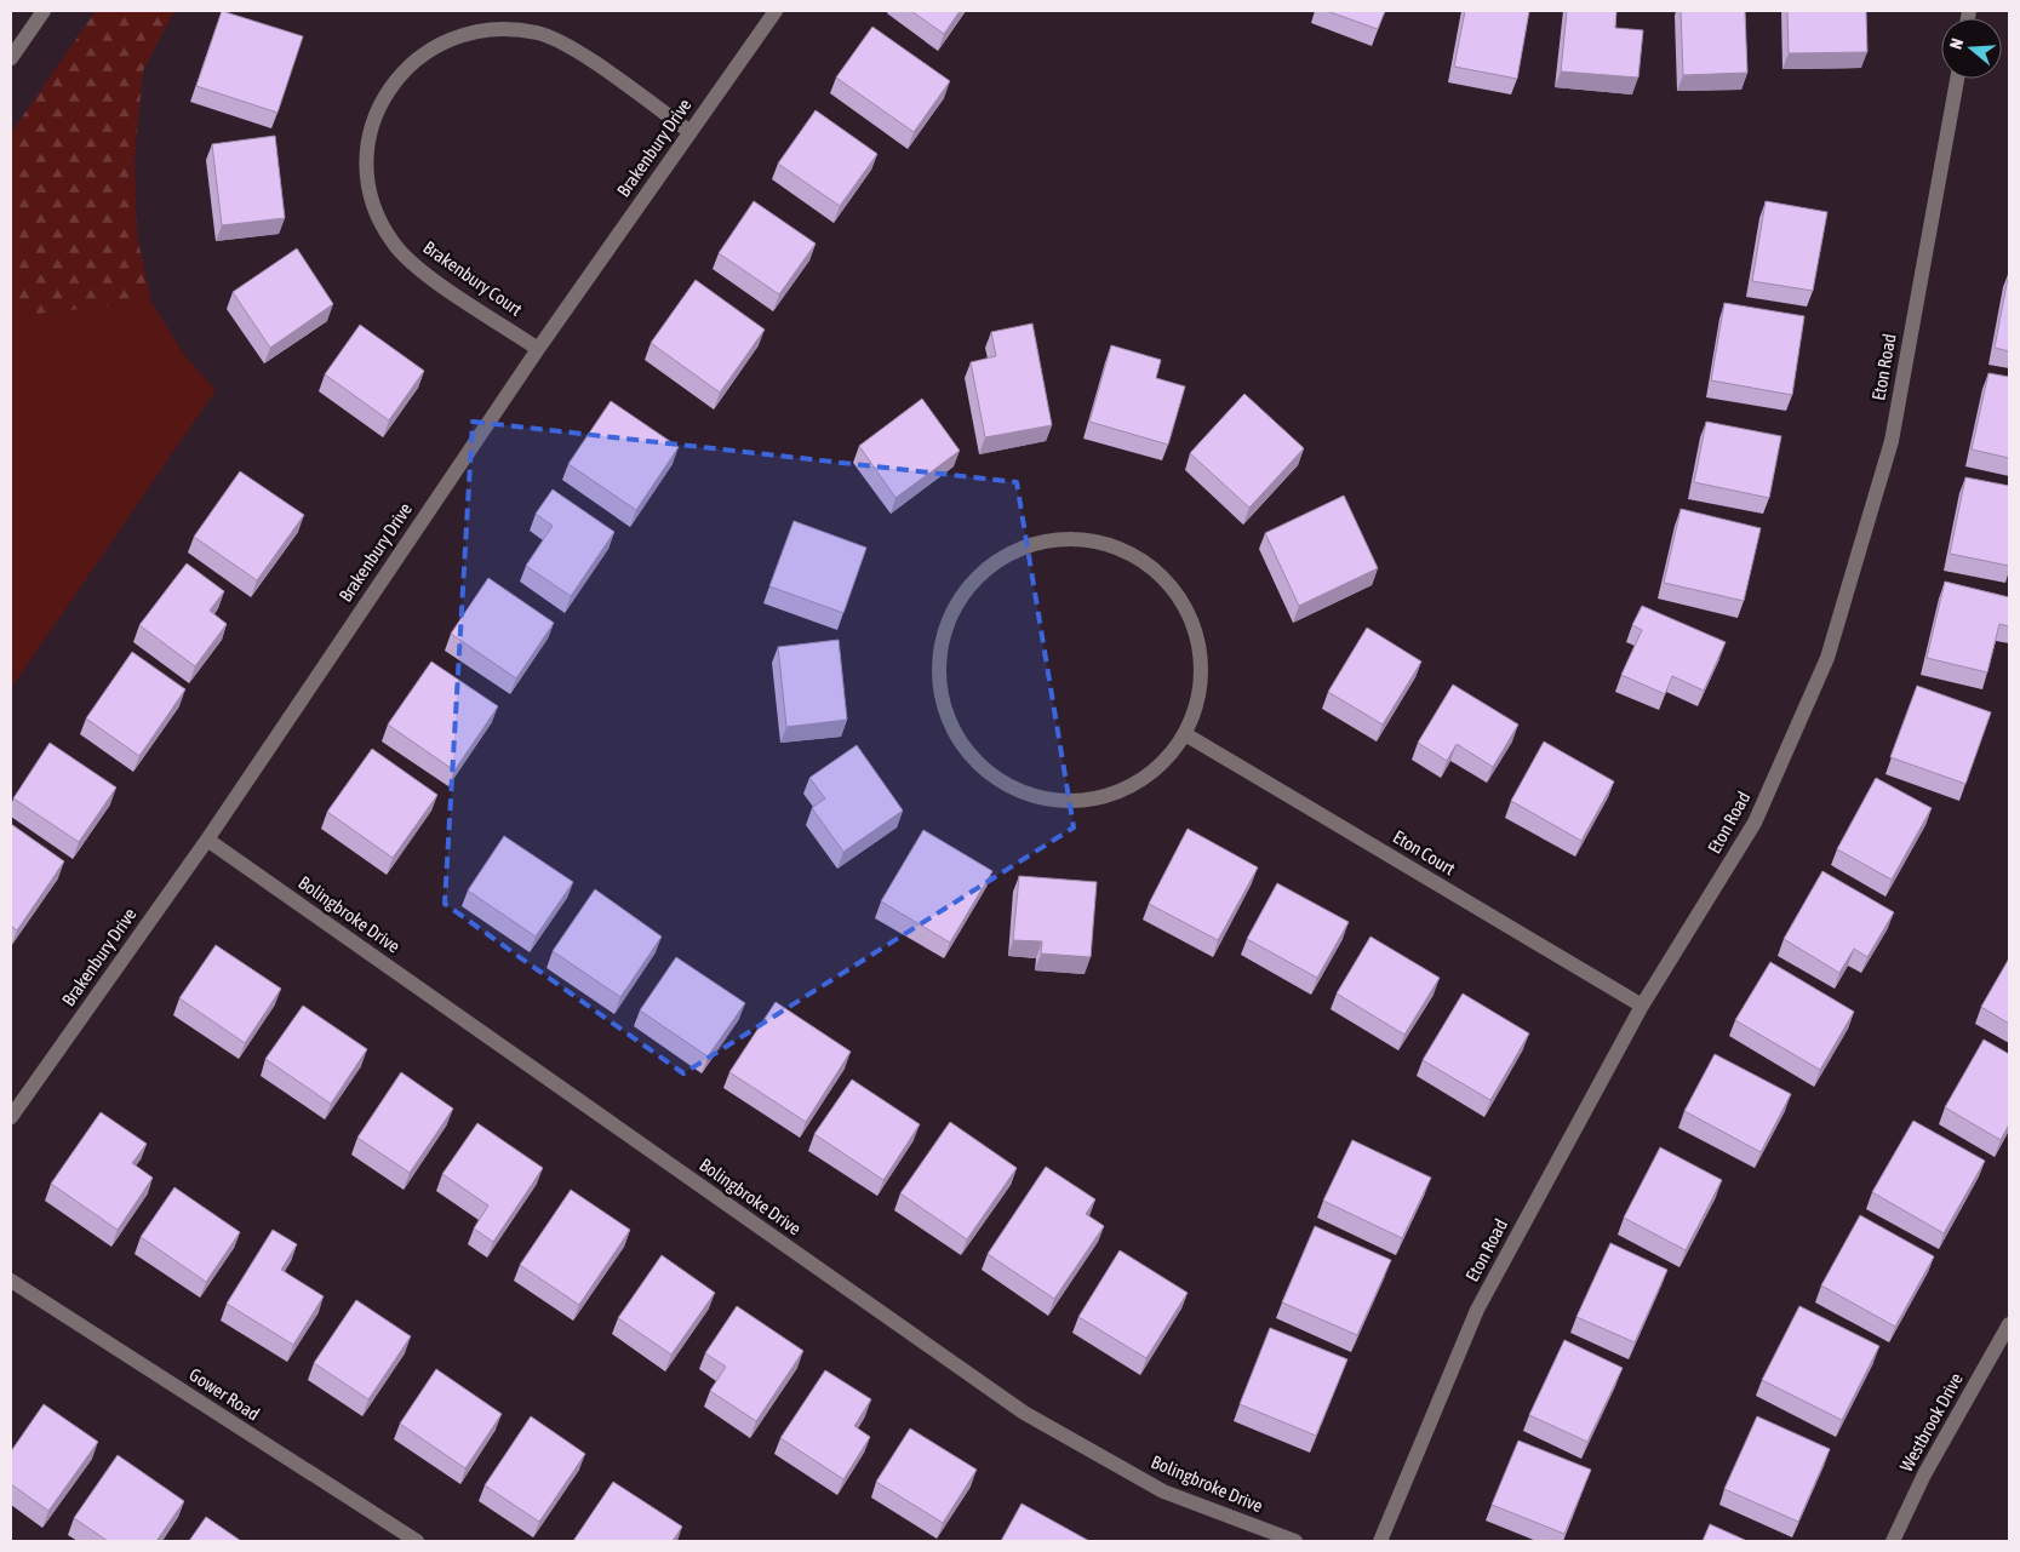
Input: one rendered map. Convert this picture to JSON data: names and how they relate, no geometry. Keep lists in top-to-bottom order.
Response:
{
  "streets": {
    "street": [
      "Brakenbury Drive",
      "Brakenbury Court",
      "Eton Road",
      "Eton Court",
      "Bolingbroke Drive",
      "Gower Road",
      "Westbrook Drive"
    ]
  },
  "crossings": [
    ["Brakenbury Drive", "Brakenbury Court"],
    ["Brakenbury Drive", "Bolingbroke Drive"],
    ["Eton Road", "Eton Court"]
  ],
  "north": "left"
}
